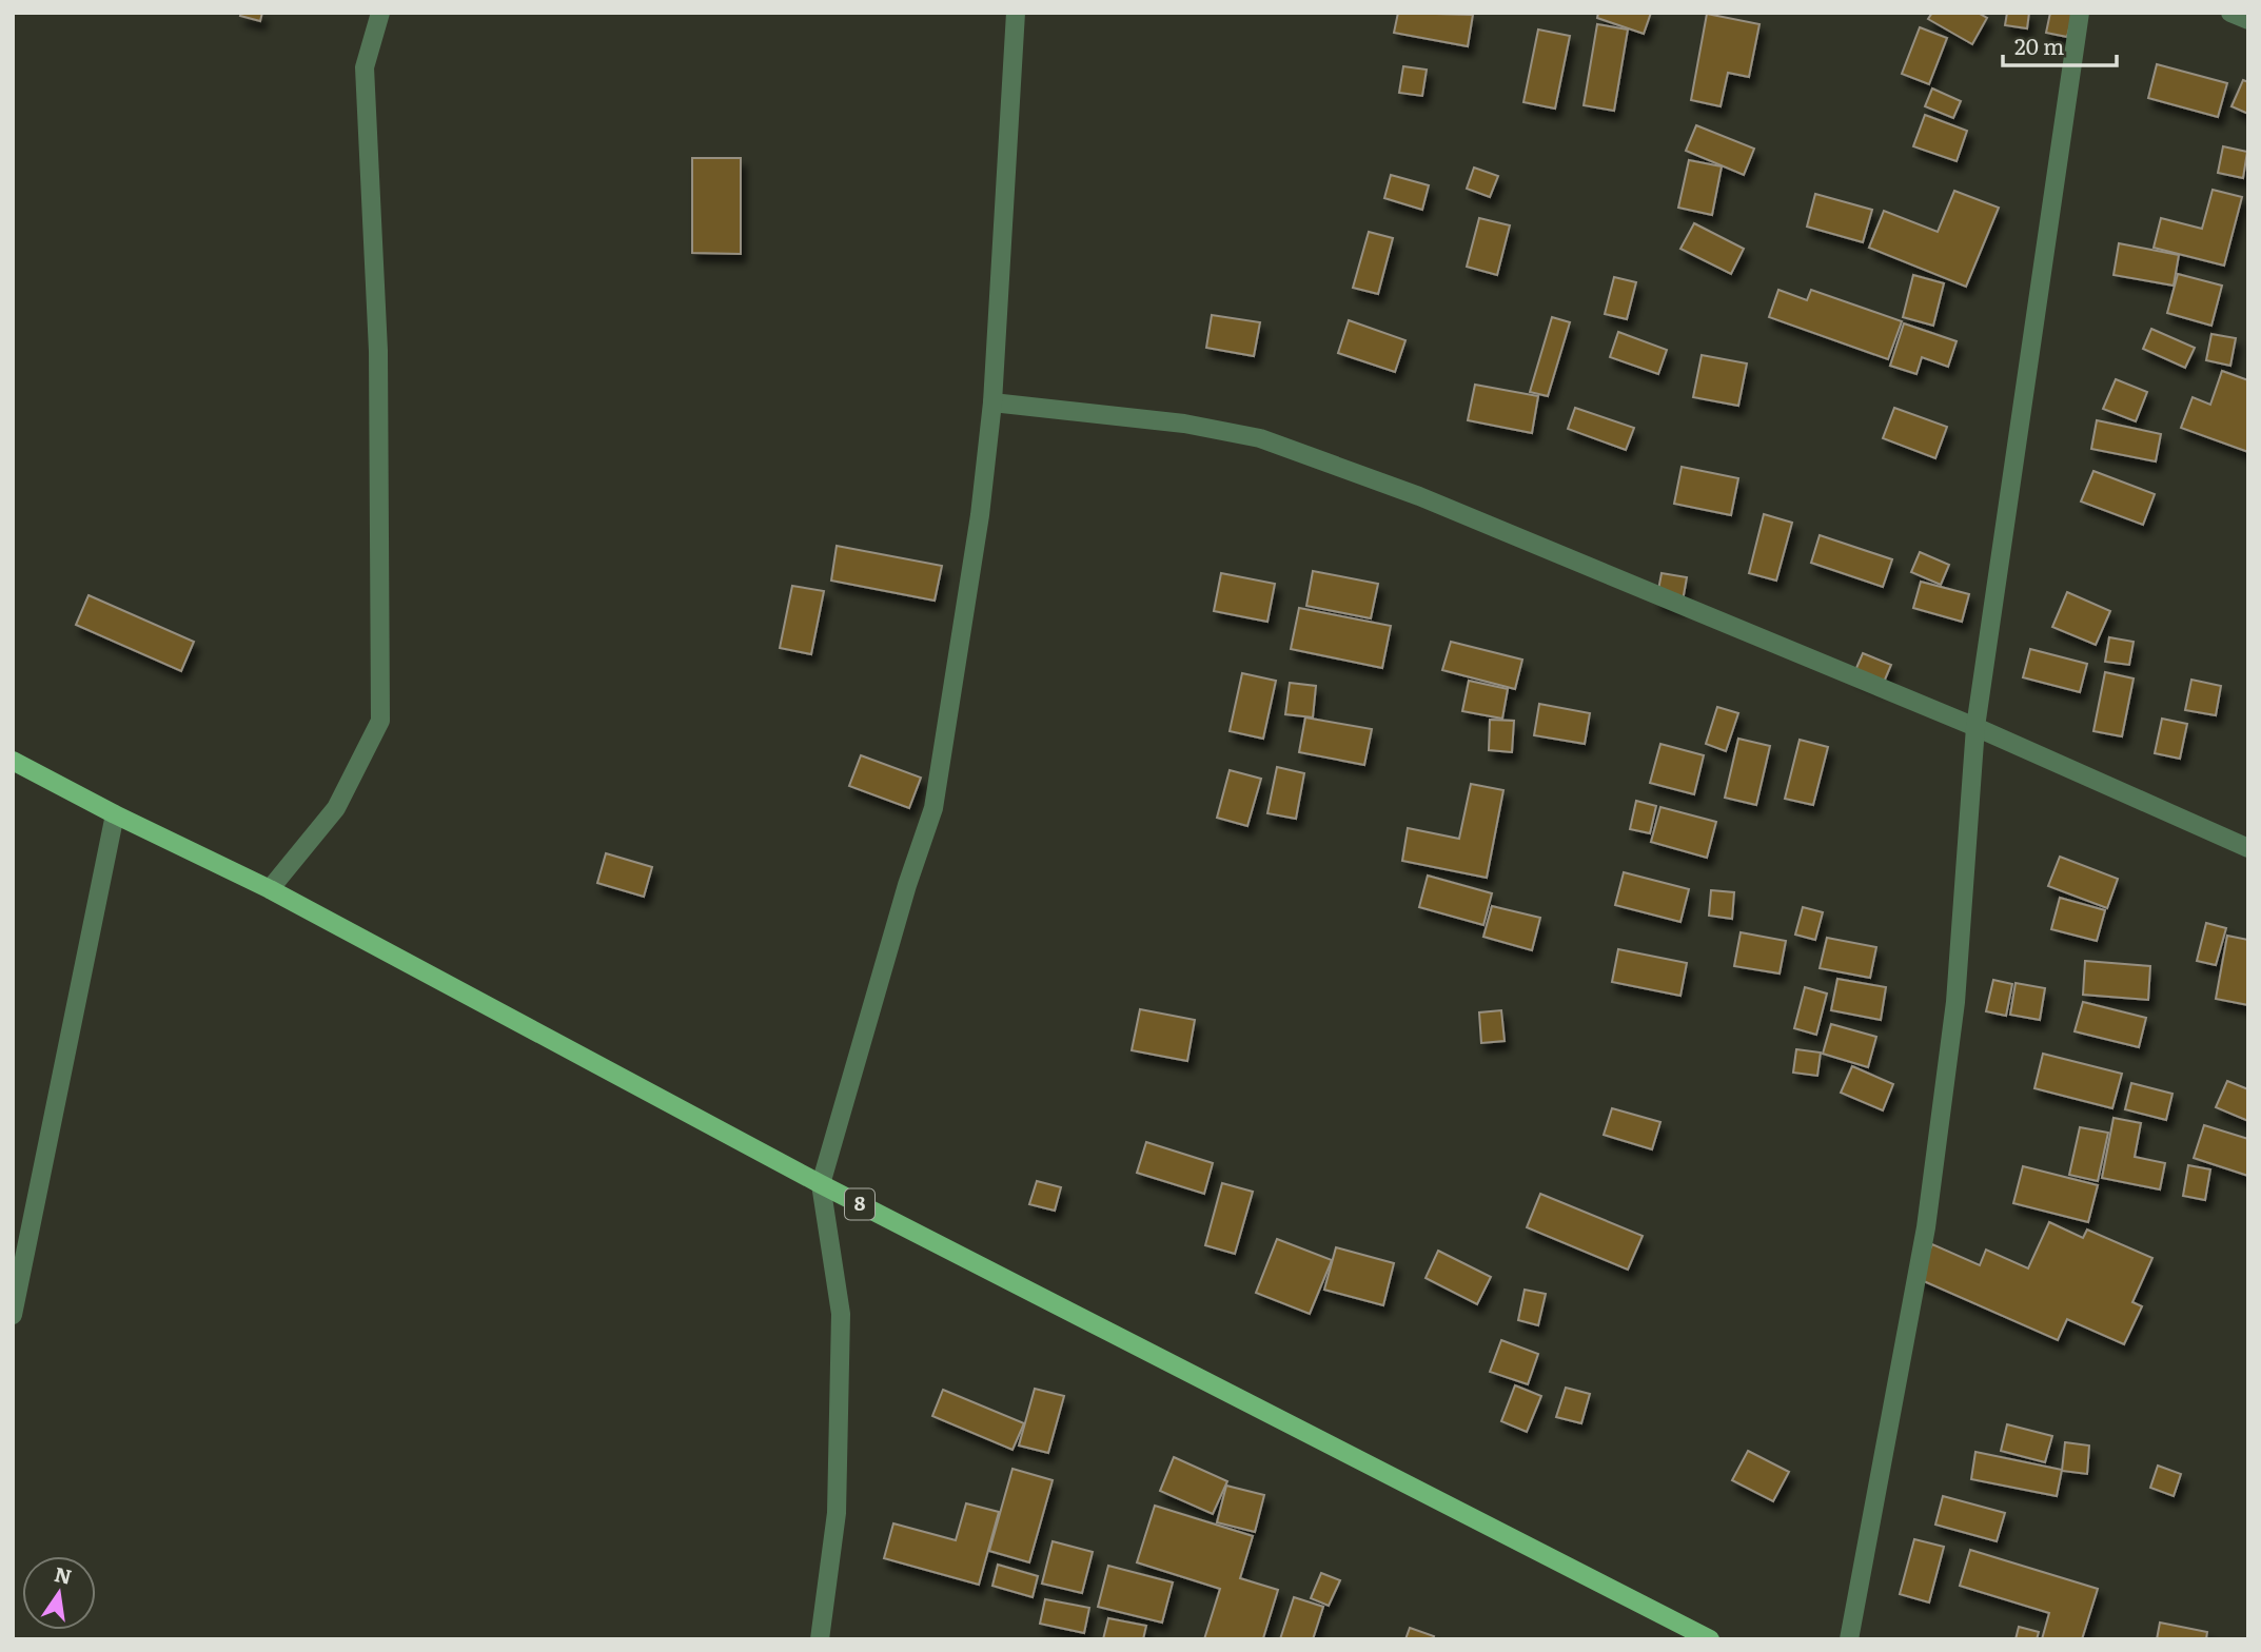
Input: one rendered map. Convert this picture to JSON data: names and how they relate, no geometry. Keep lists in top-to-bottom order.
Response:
{
  "streets": {
    "main road": ["8"]
  },
  "scale_bar": "20 m",
  "north": "top"
}
